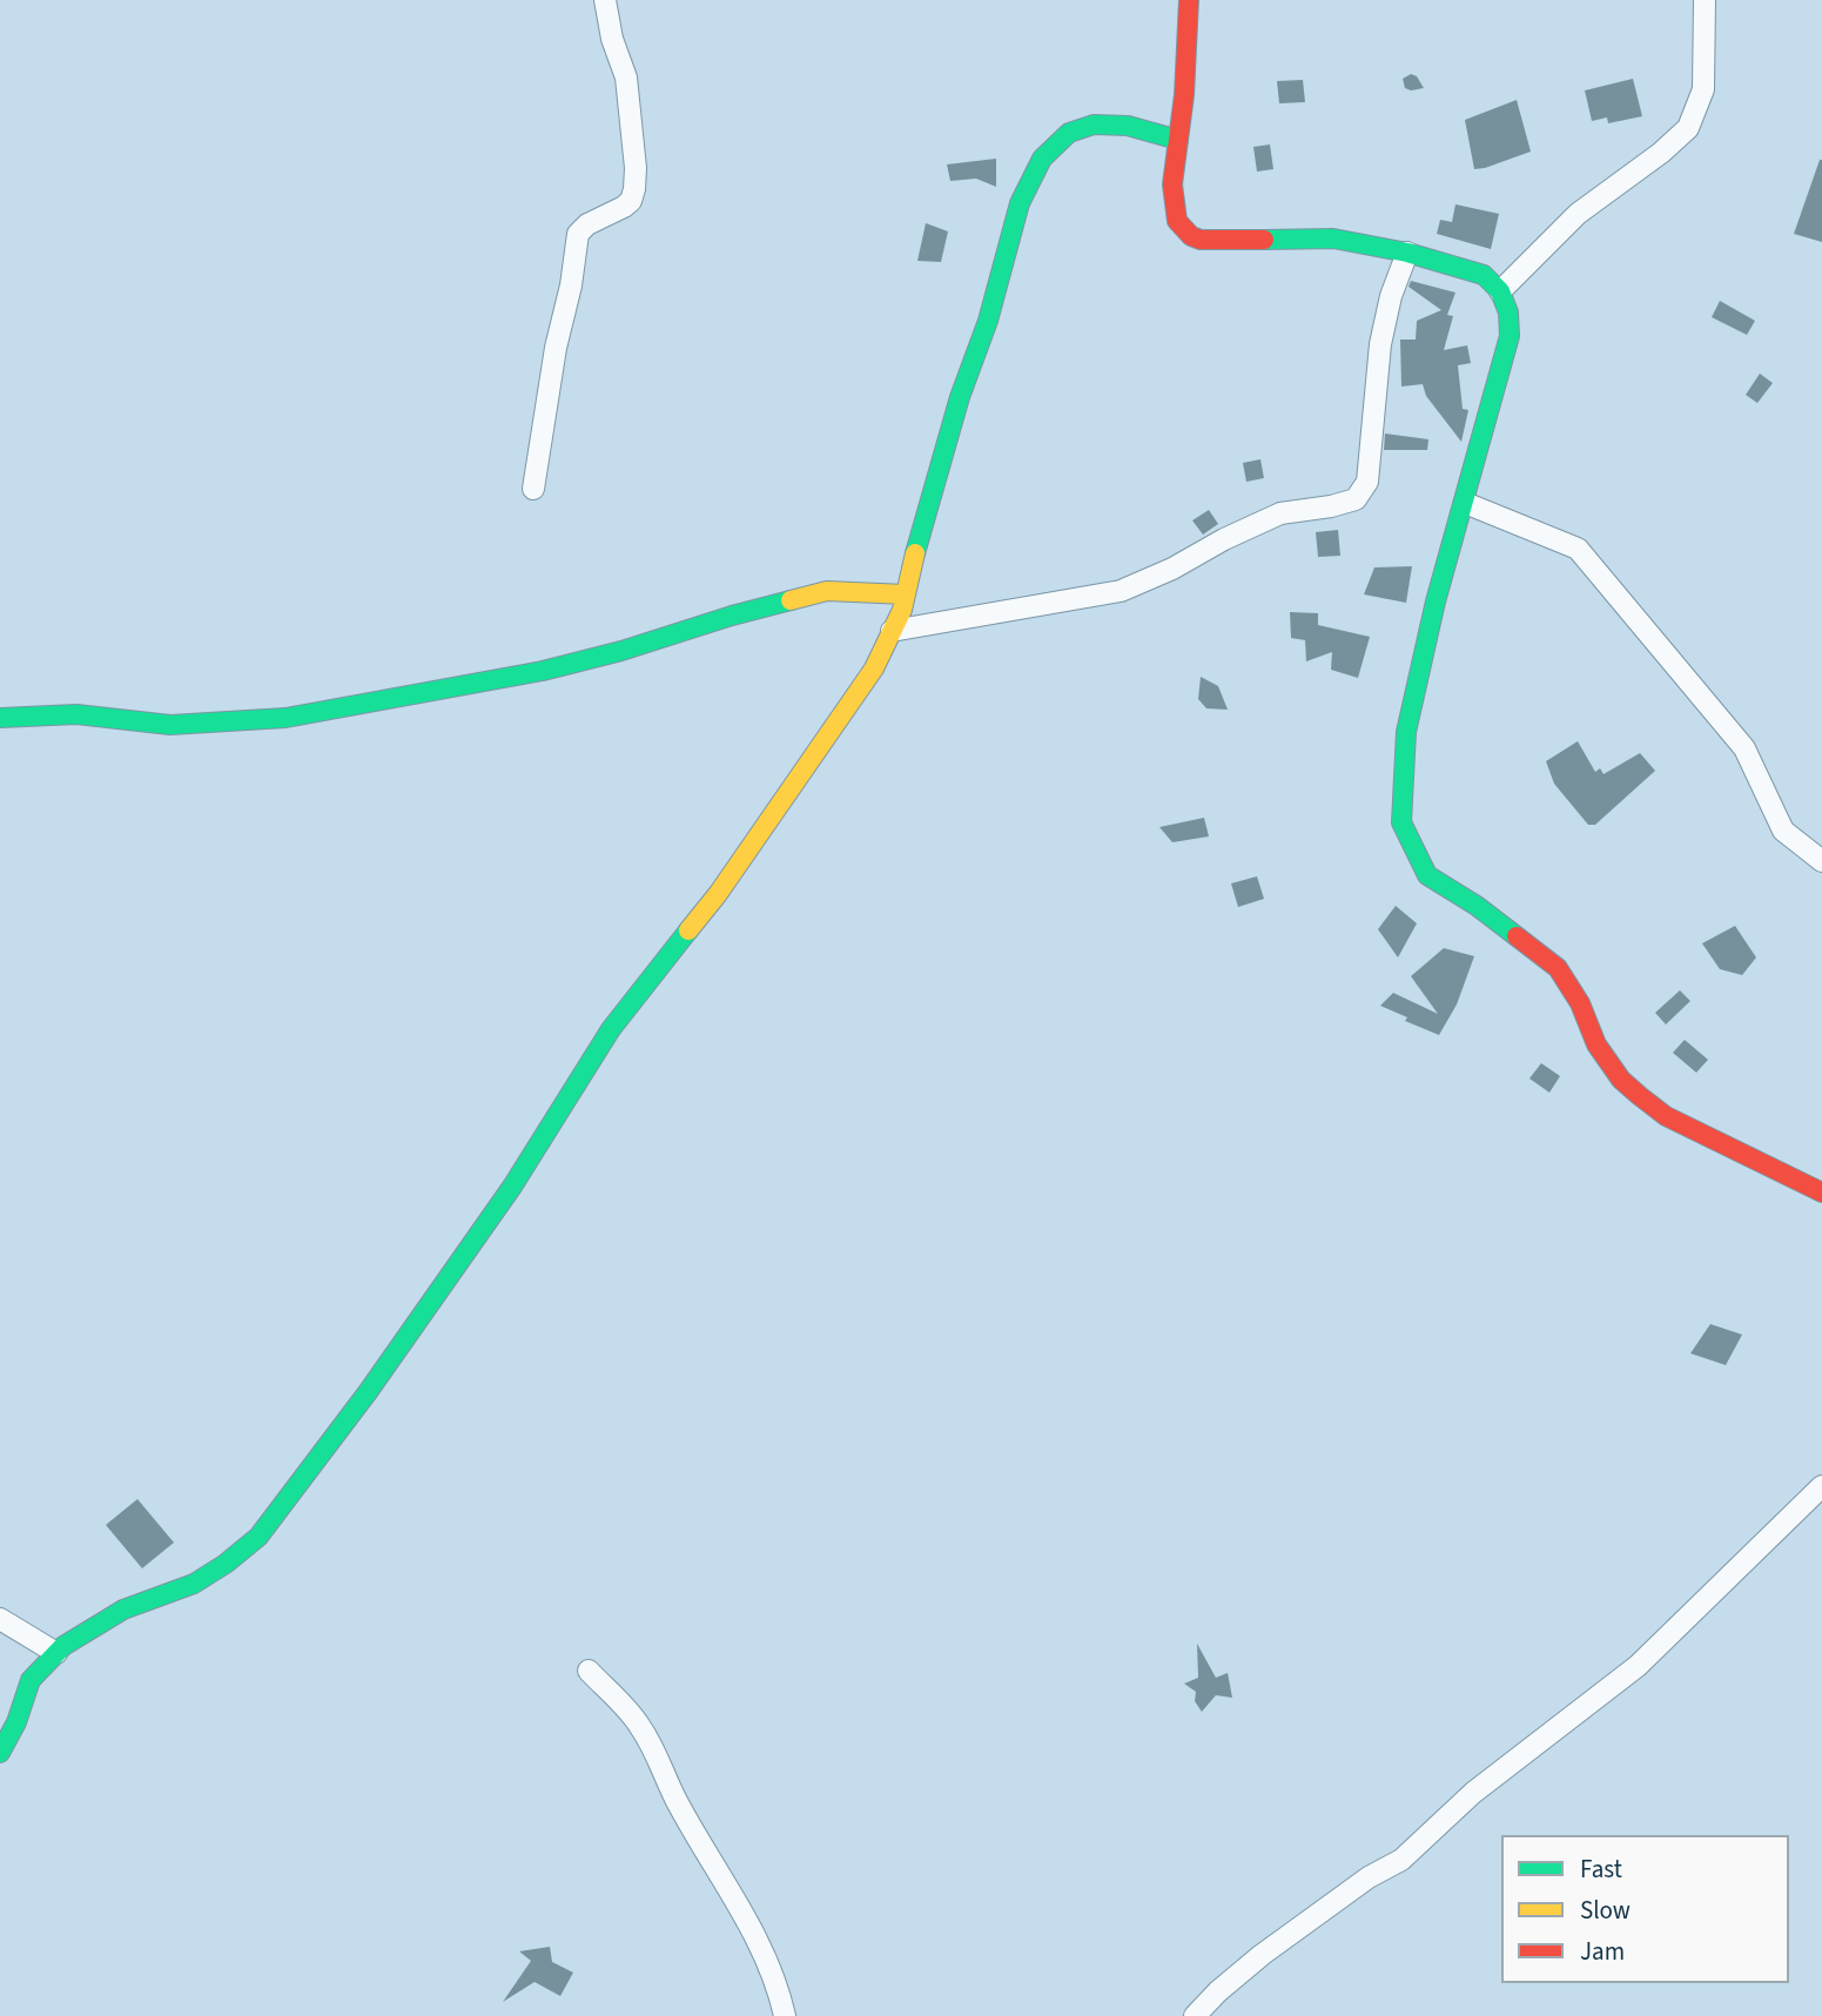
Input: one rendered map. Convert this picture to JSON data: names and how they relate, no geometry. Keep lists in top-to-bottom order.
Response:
{
  "legend": ["Fast", "Slow", "Jam"]
}
